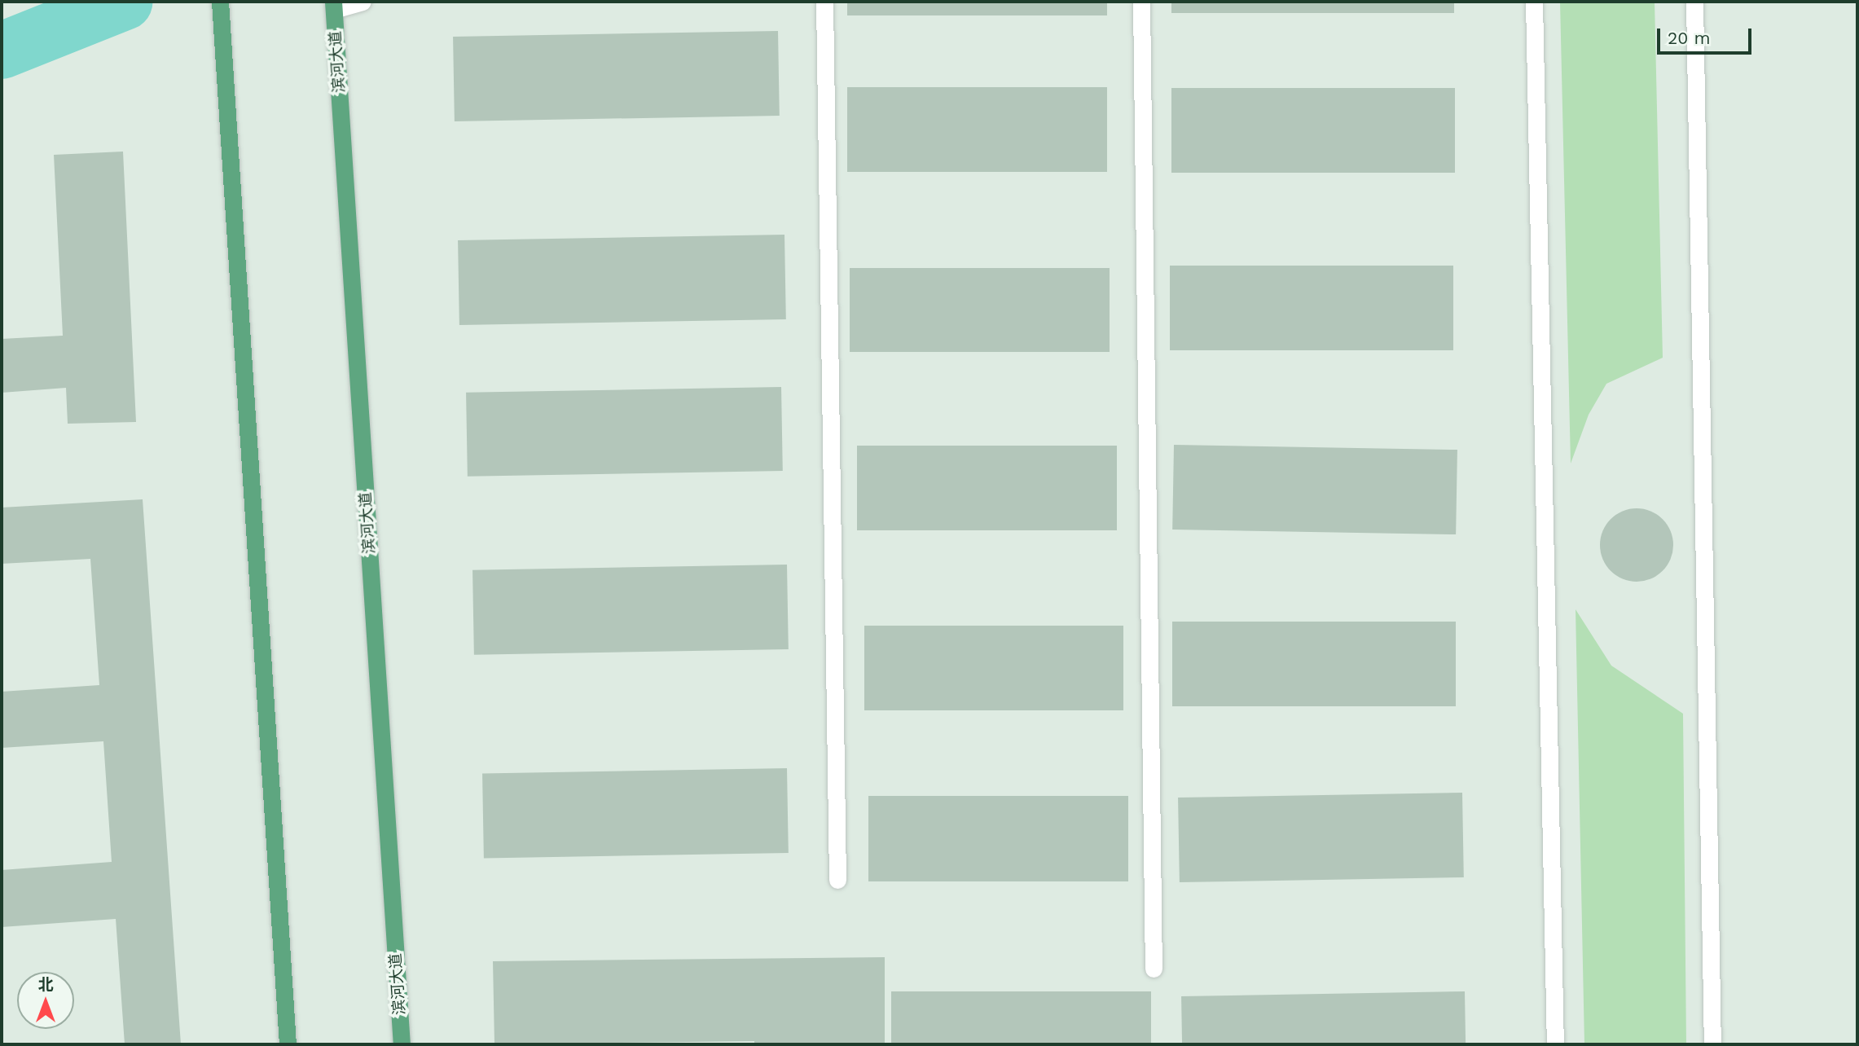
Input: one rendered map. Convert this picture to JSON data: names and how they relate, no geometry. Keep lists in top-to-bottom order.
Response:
{
  "streets": {
    "main road": ["滨河大道"]
  },
  "scale_bar": "20 m",
  "north": "top"
}
